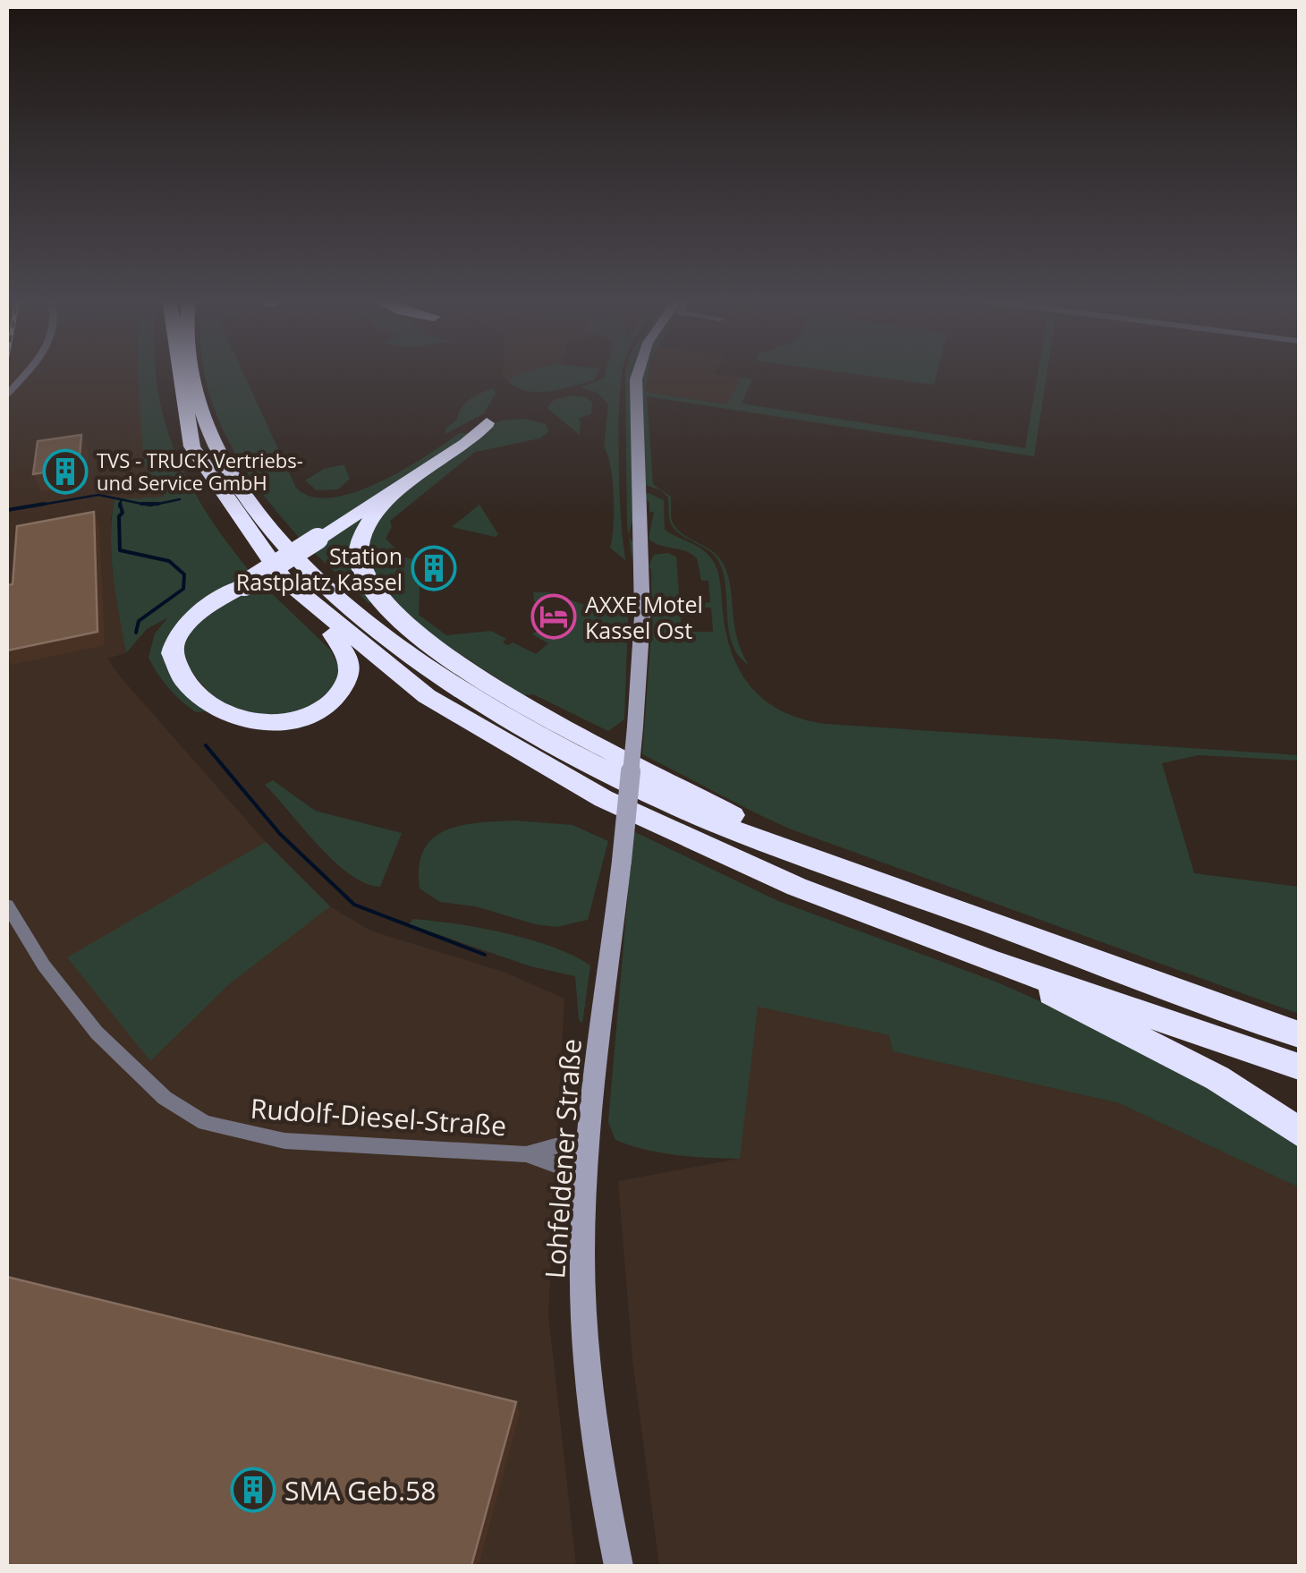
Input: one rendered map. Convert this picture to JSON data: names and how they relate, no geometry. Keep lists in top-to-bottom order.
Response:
{
  "streets": {
    "main road": ["Lohfeldener Straße"],
    "street": ["Rudolf-Diesel-Straße"]
  },
  "crossings": [
    ["Rudolf-Diesel-Straße", "Lohfeldener Straße"]
  ],
  "places": {
    "building": ["TVS - TRUCK Vertriebs- und Service GmbH", "Station Rastplatz Kassel", "SMA Geb.58"],
    "hotel": ["AXXE Motel Kassel Ost"]
  }
}
